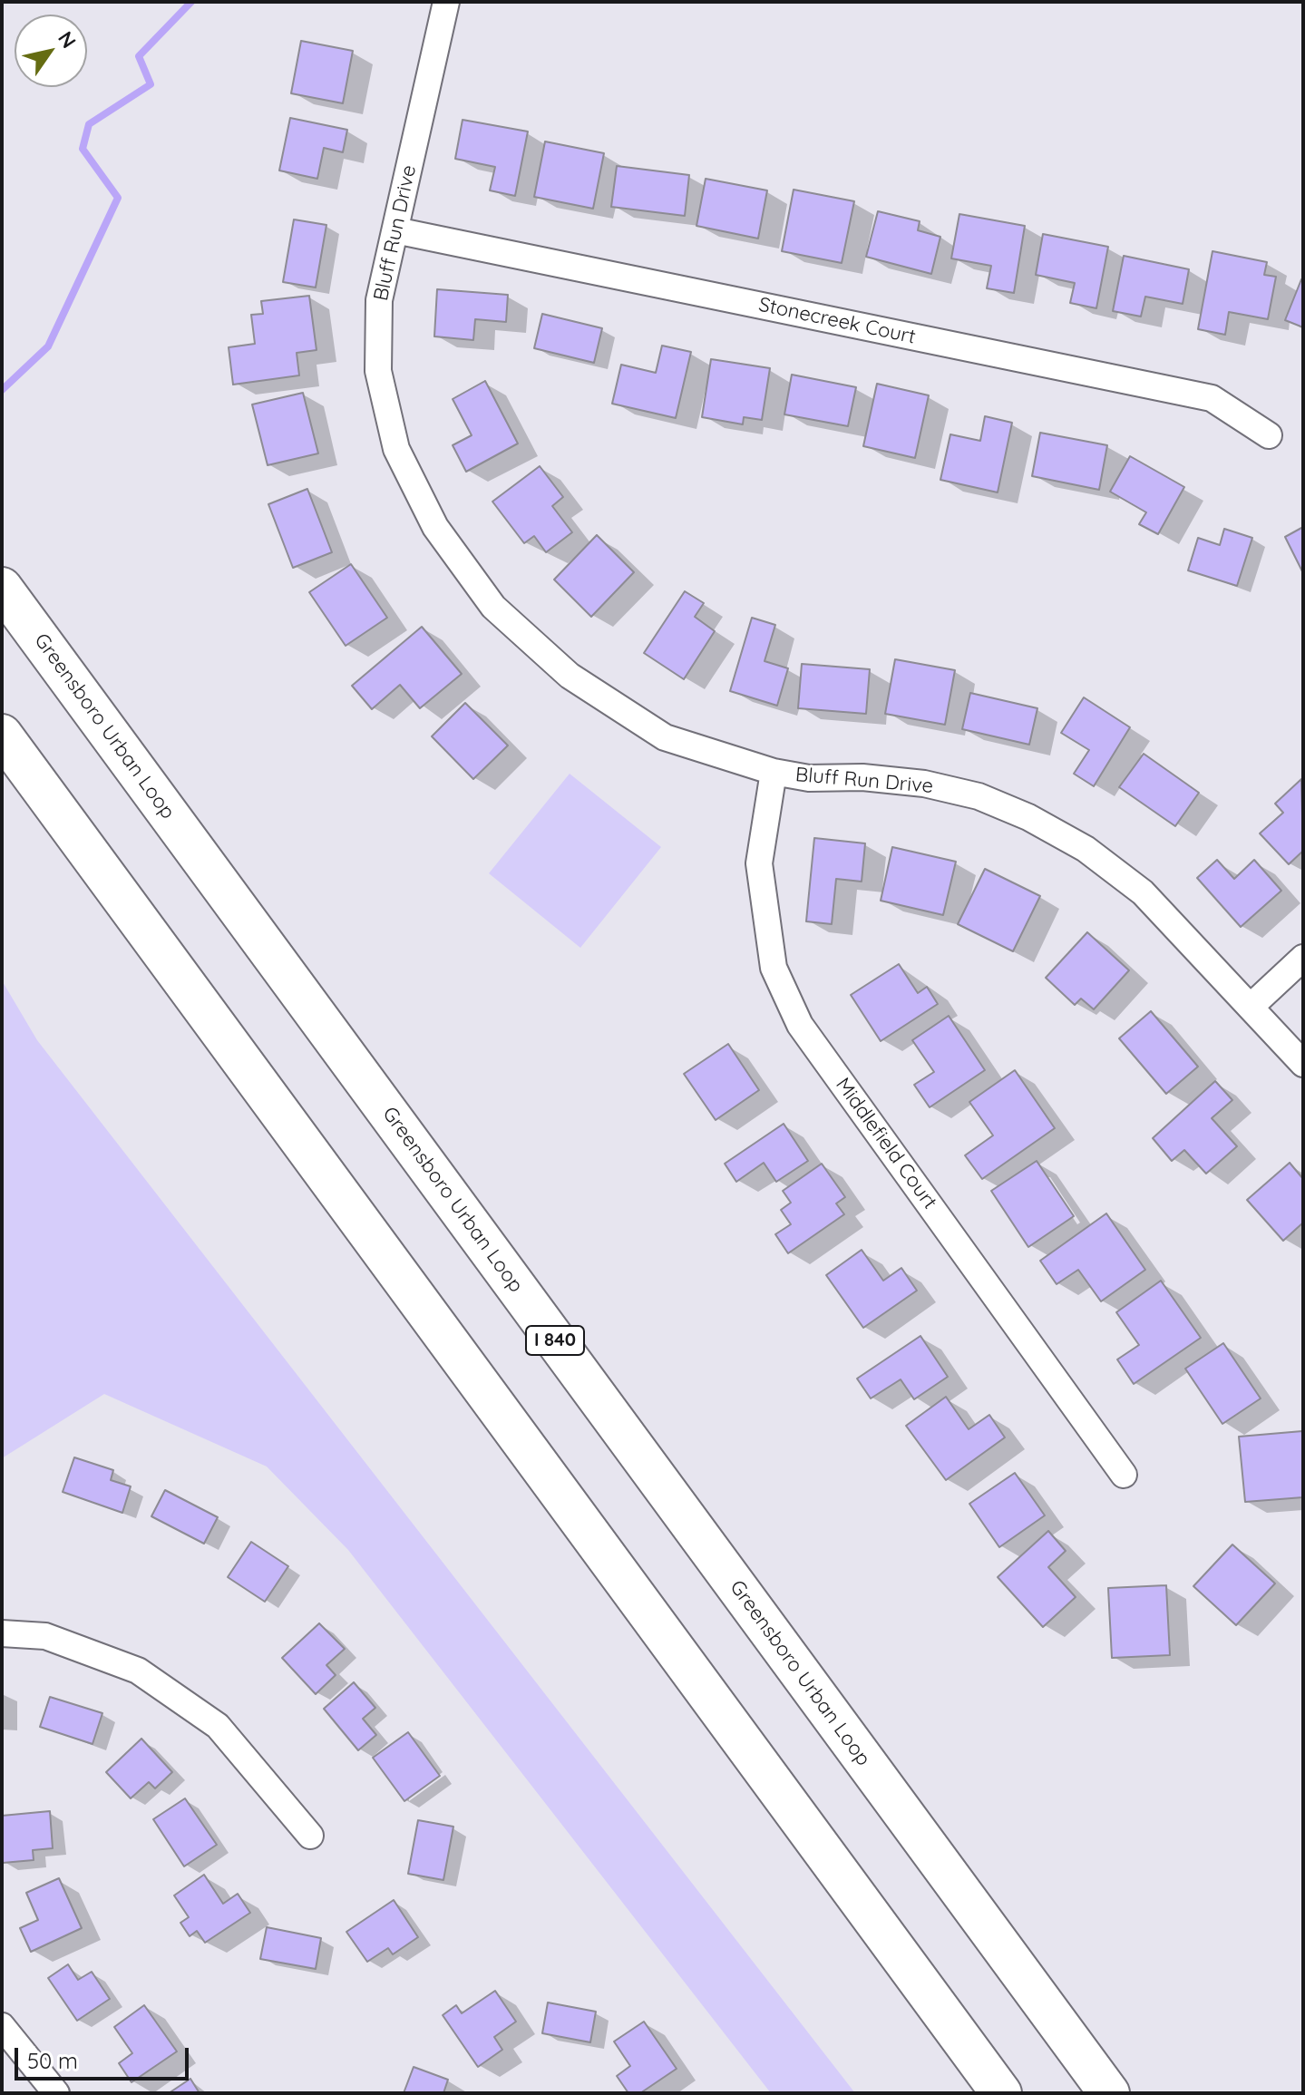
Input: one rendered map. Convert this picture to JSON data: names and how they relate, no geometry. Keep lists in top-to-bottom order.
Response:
{
  "streets": {
    "highway": ["Greensboro Urban Loop", "I 840"],
    "street": ["Bluff Run Drive", "Stonecreek Court", "Middlefield Court"]
  },
  "crossings": [
    ["Bluff Run Drive", "Stonecreek Court"],
    ["Bluff Run Drive", "Middlefield Court"]
  ],
  "scale_bar": "50 m",
  "north": "top right"
}
